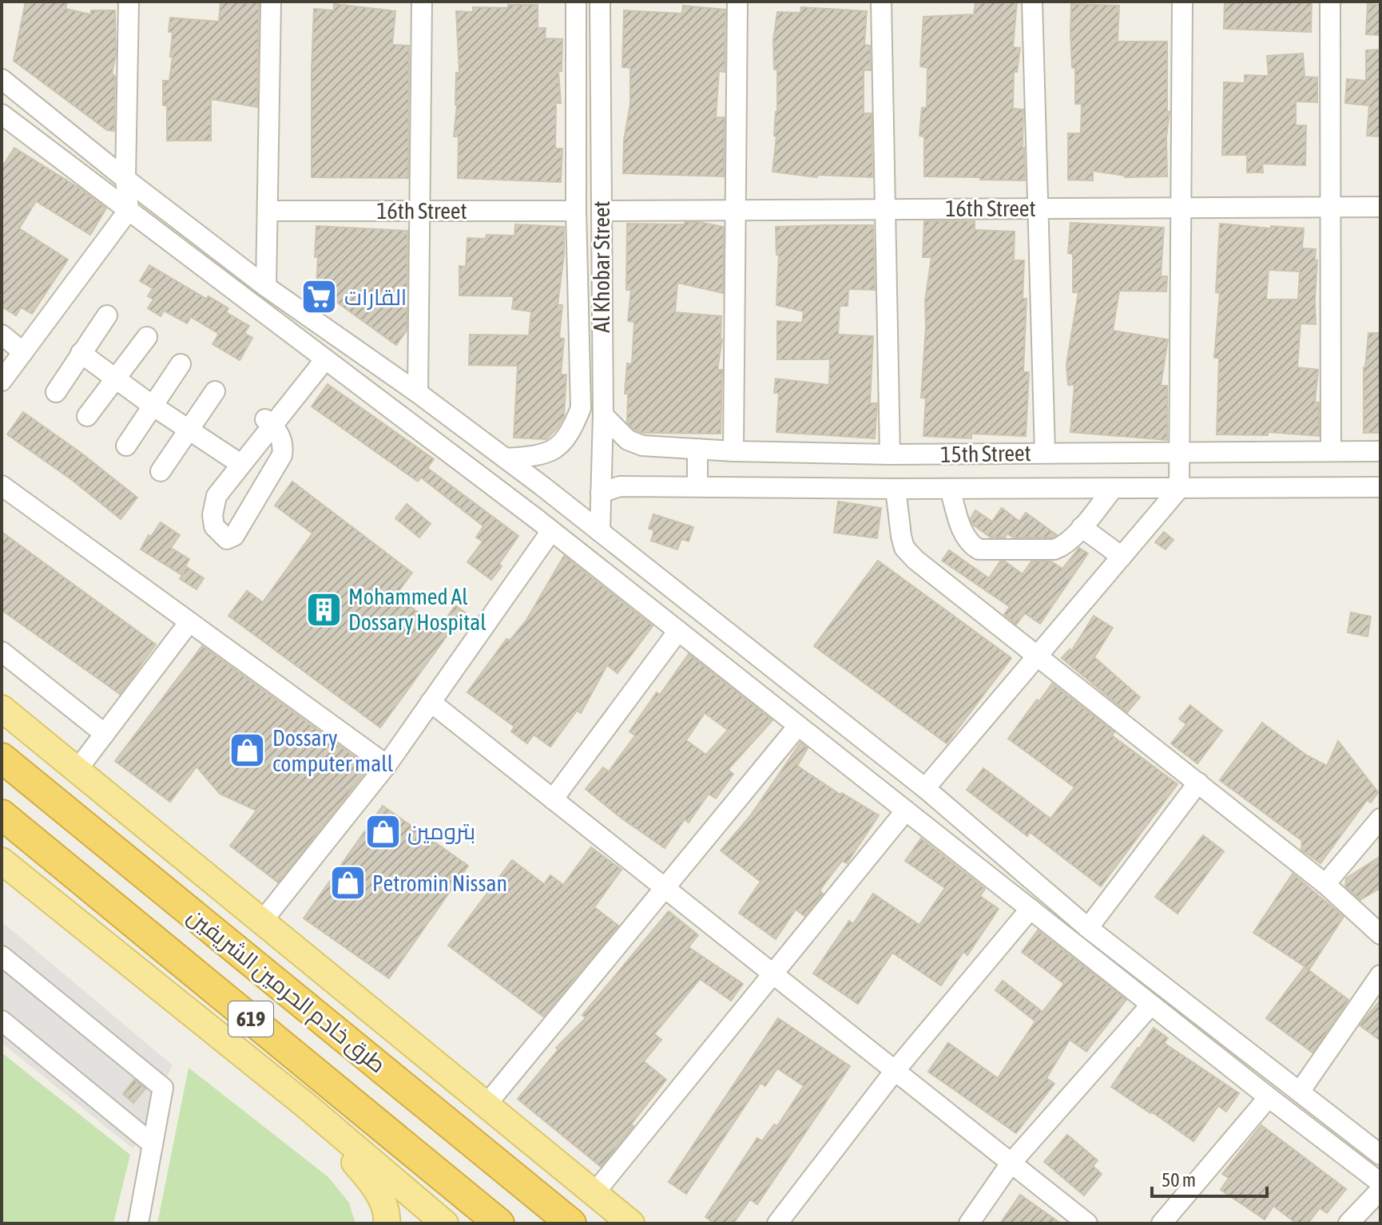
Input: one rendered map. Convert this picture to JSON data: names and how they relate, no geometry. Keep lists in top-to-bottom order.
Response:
{
  "streets": {
    "highway": ["طرق خادم الحرمين الشريفين", "619"],
    "street": ["16th Street", "Al Khobar Street", "15th Street"]
  },
  "crossings": [
    ["16th Street", "Al Khobar Street"],
    ["Al Khobar Street", "15th Street"]
  ],
  "places": {
    "supermarket": ["القارات"],
    "building": ["Mohammed Al Dossary Hospital"],
    "shop": ["Dossary computer mall", "بترومين", "Petromin Nissan"]
  },
  "scale_bar": "50 m"
}
